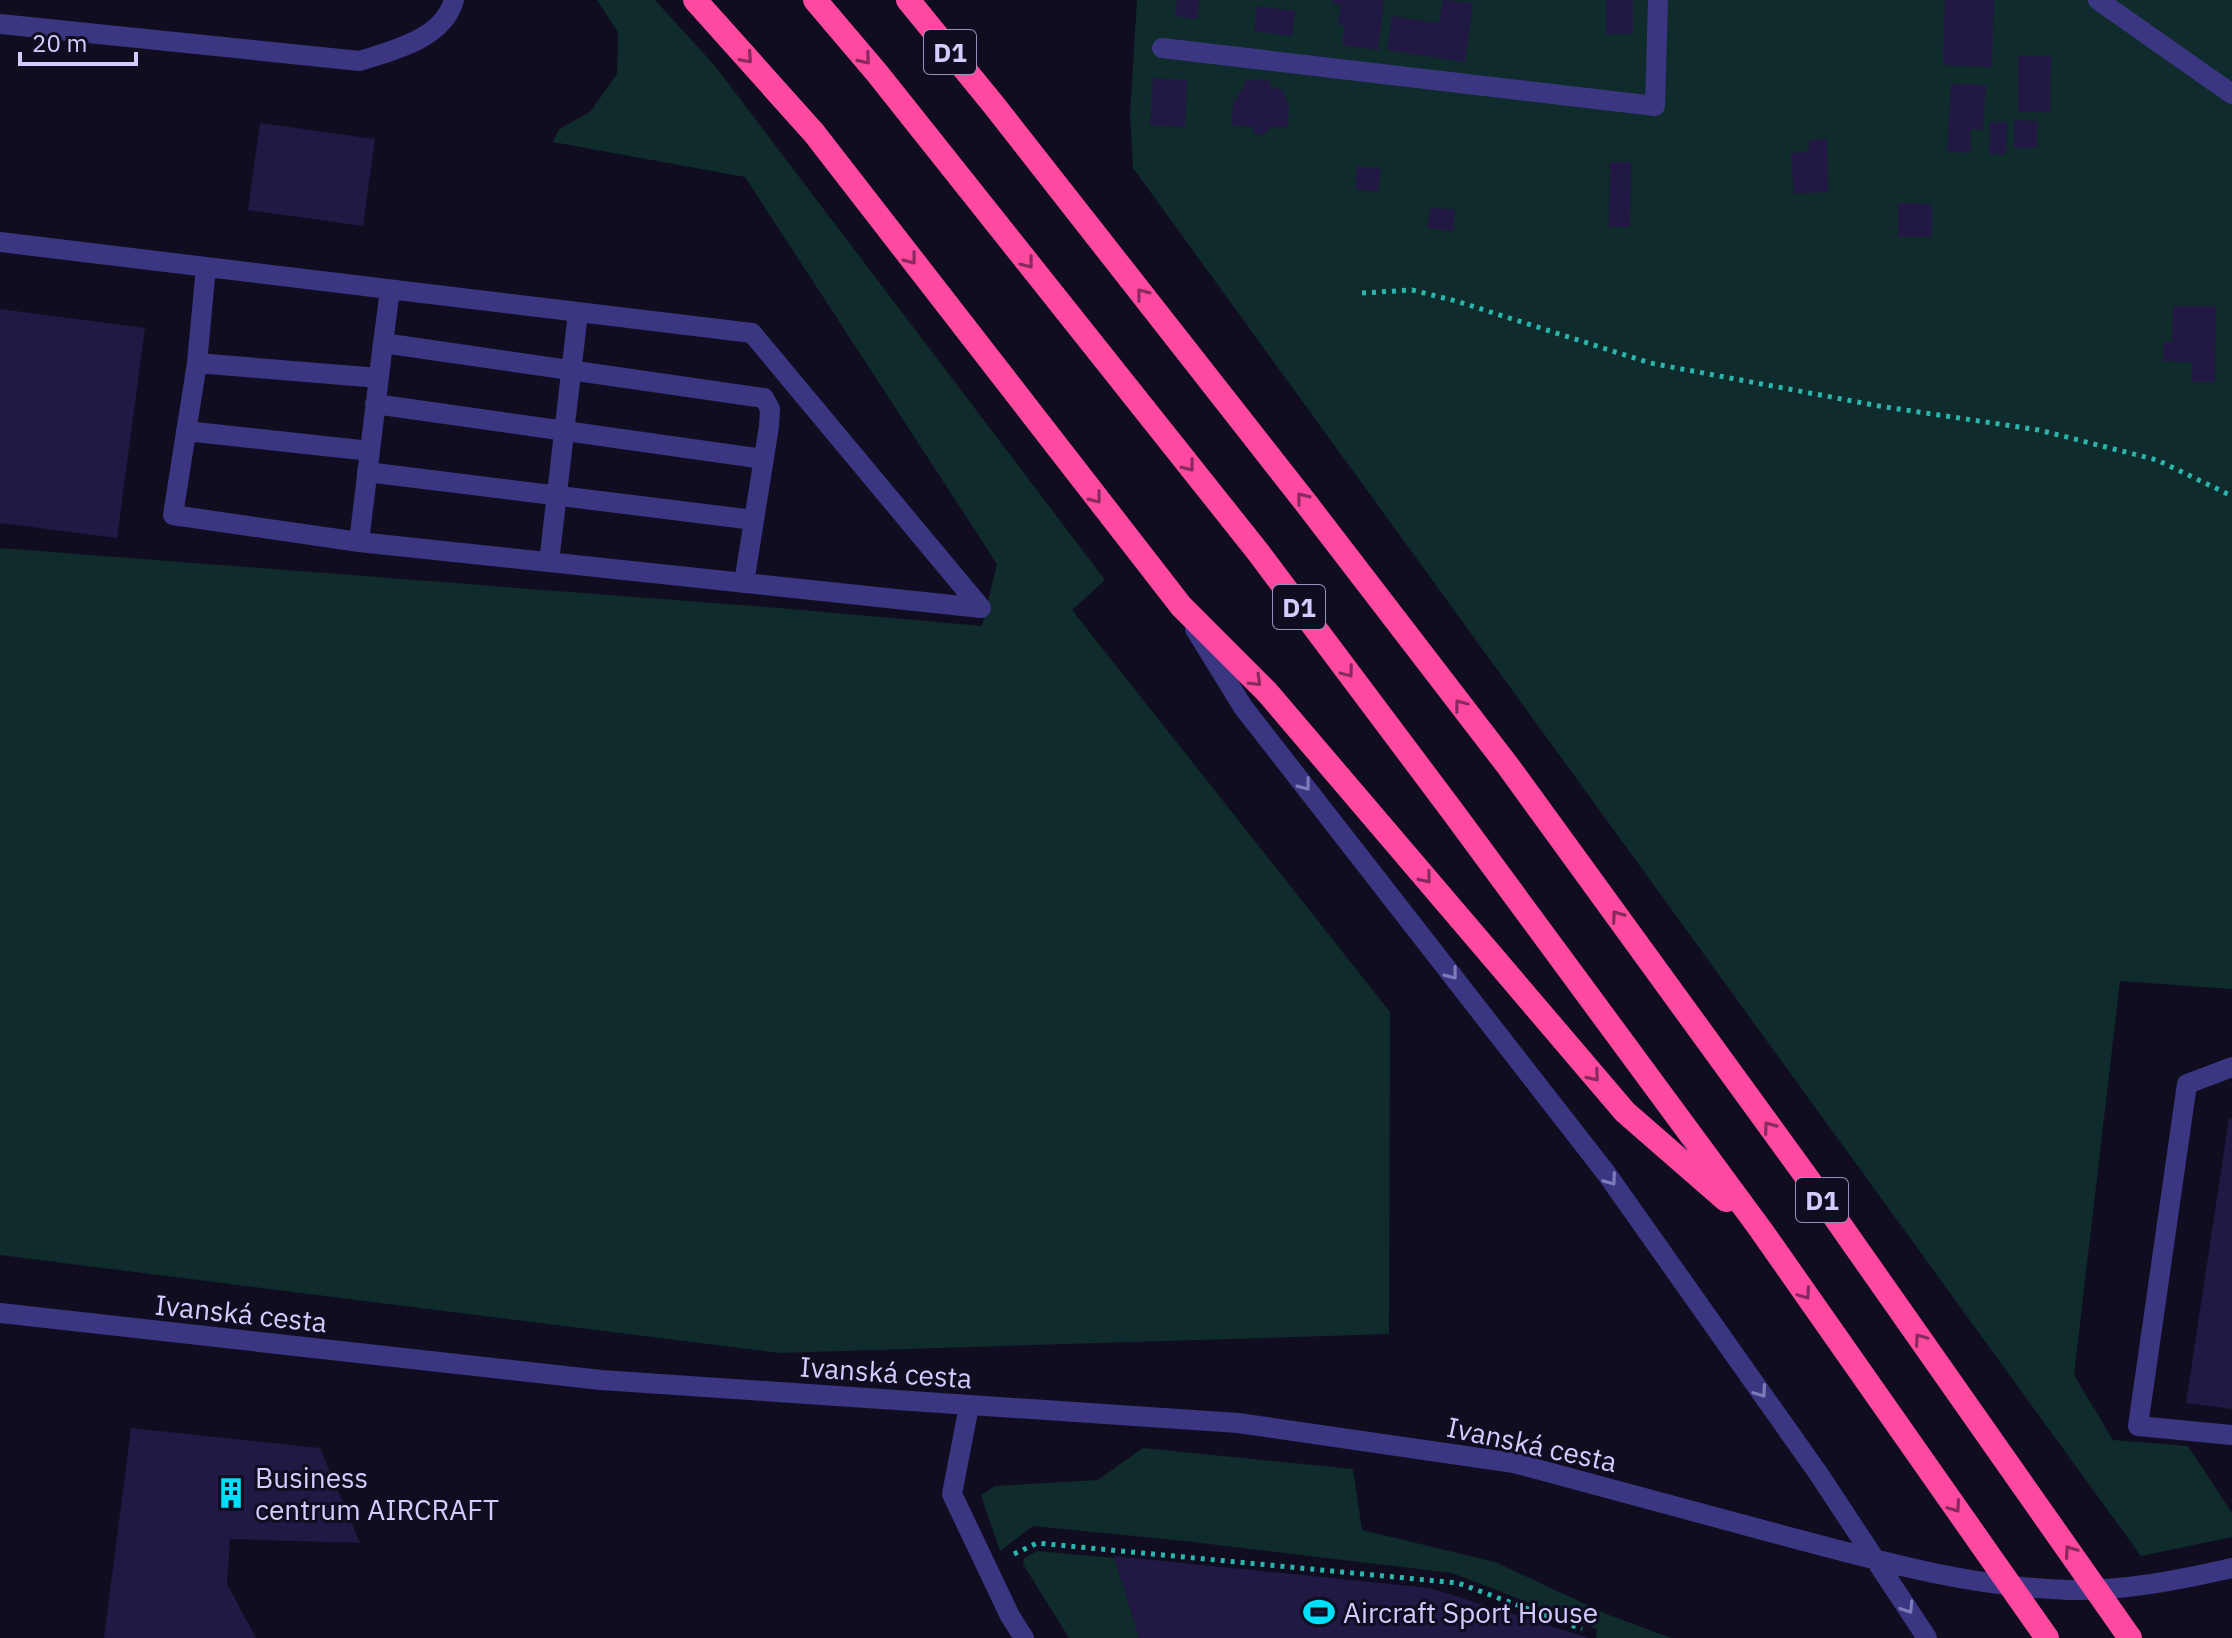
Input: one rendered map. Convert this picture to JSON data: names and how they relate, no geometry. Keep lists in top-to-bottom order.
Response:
{
  "streets": {
    "highway": ["D1"],
    "street": ["Ivanská cesta"]
  },
  "places": {
    "building": ["Business centrum AIRCRAFT"],
    "sports": ["Aircraft Sport House"]
  },
  "scale_bar": "20 m"
}
